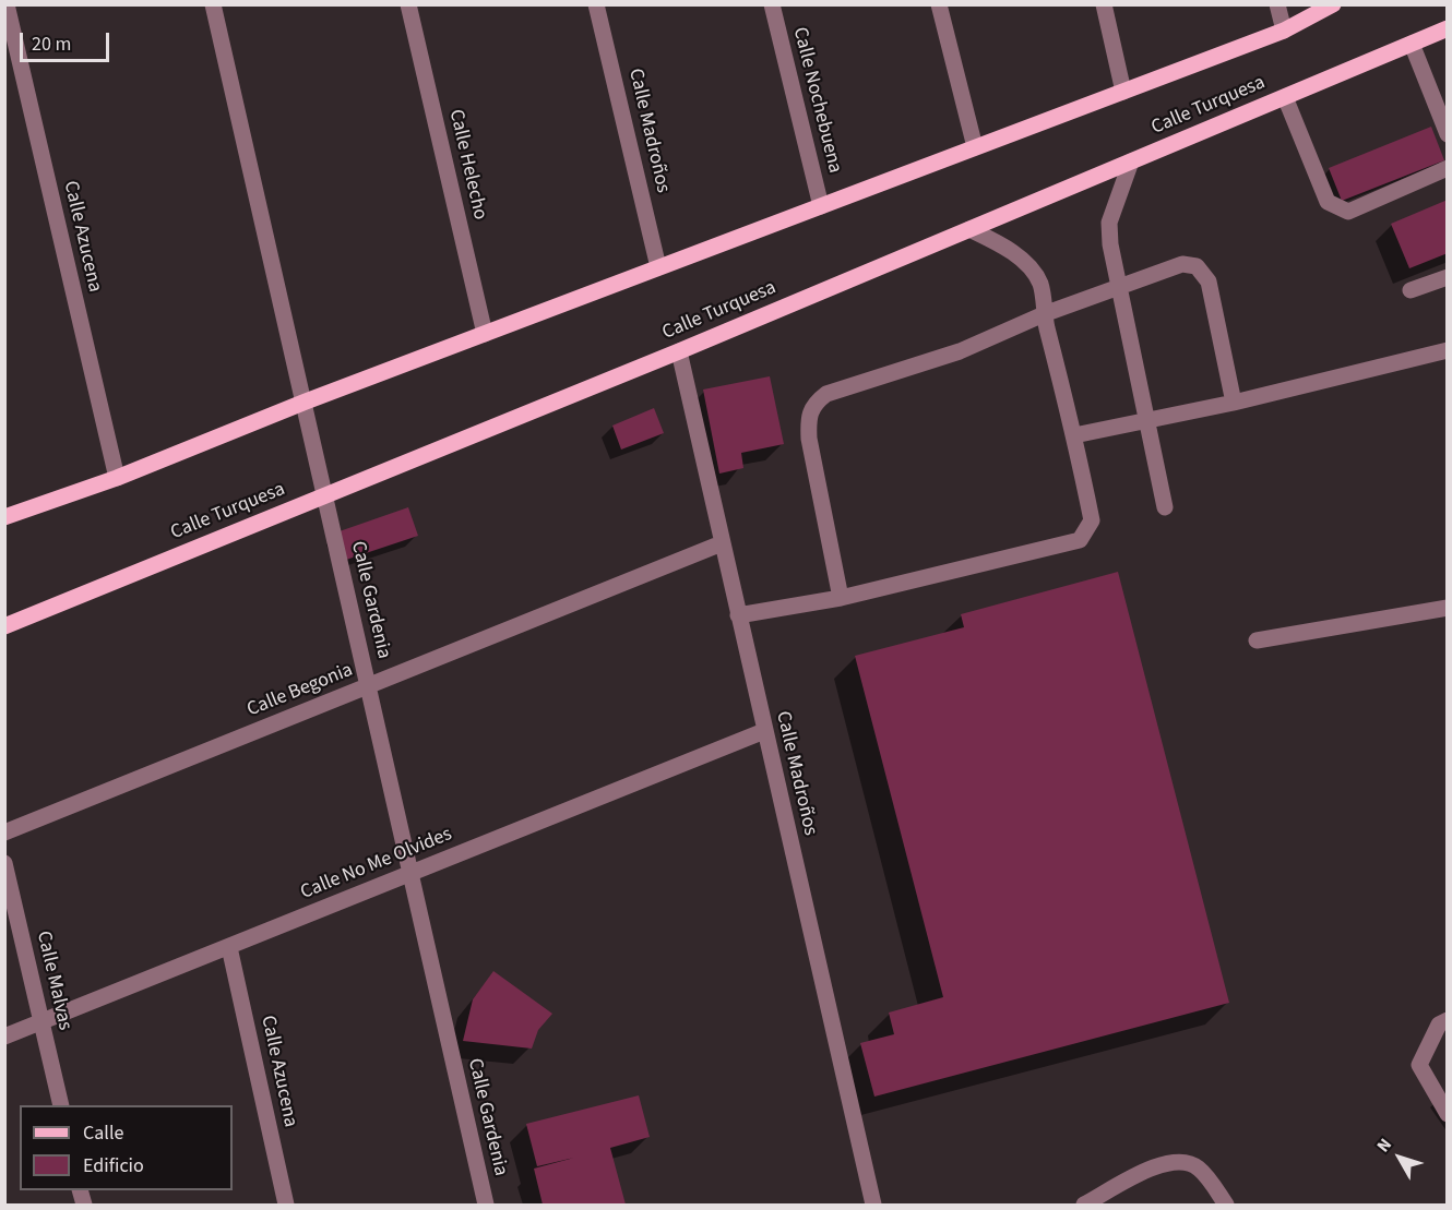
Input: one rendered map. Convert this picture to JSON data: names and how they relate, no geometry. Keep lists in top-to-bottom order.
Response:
{
  "streets": {
    "main road": ["Calle Turquesa"],
    "street": [
      "Calle Nochebuena",
      "Calle Madroños",
      "Calle Helecho",
      "Calle Azucena",
      "Calle Gardenia",
      "Calle Begonia",
      "Calle No Me Olvides",
      "Calle Malvas"
    ]
  },
  "crossings": [
    ["Calle Turquesa", "Calle Madroños"],
    ["Calle Turquesa", "Calle Gardenia"],
    ["Calle Madroños", "Calle Begonia"],
    ["Calle Madroños", "Calle No Me Olvides"],
    ["Calle Azucena", "Calle No Me Olvides"],
    ["Calle Gardenia", "Calle Begonia"],
    ["Calle Gardenia", "Calle No Me Olvides"],
    ["Calle No Me Olvides", "Calle Malvas"]
  ],
  "legend": ["Calle", "Edificio"],
  "scale_bar": "20 m",
  "north": "top left"
}
